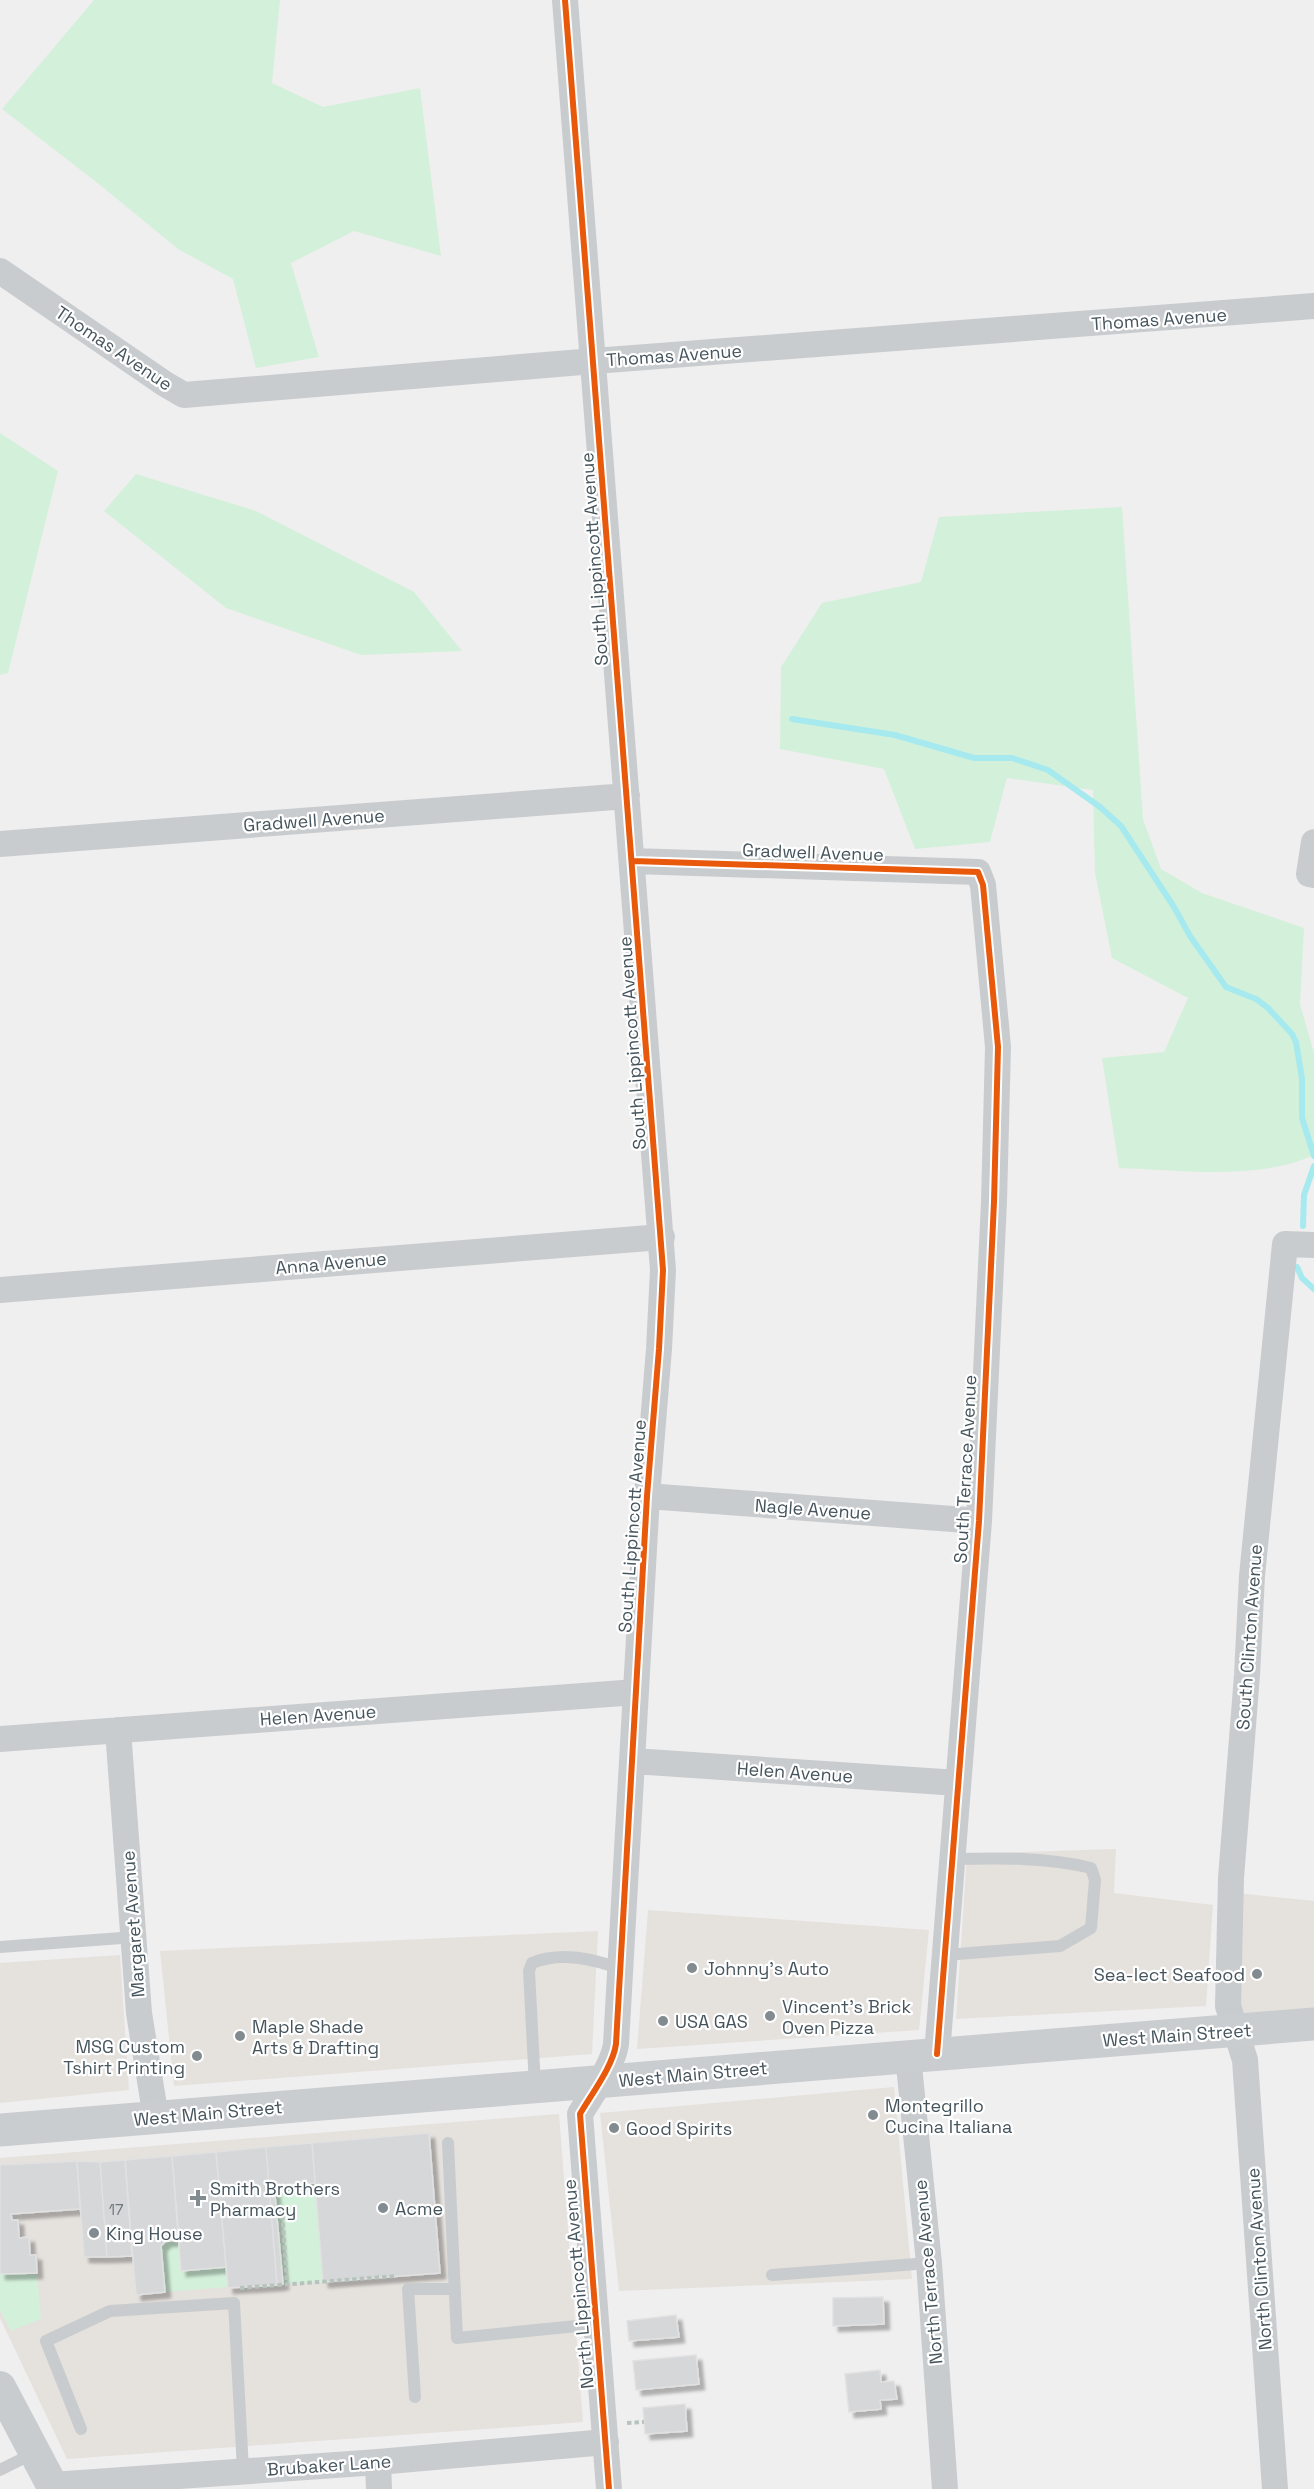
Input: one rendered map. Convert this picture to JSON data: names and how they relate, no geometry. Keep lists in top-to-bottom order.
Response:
{
  "streets": {
    "main road": ["West Main Street"],
    "street": [
      "Thomas Avenue",
      "South Lippincott Avenue",
      "Gradwell Avenue",
      "Anna Avenue",
      "South Terrace Avenue",
      "Nagle Avenue",
      "South Clinton Avenue",
      "Helen Avenue",
      "Margaret Avenue",
      "North Clinton Avenue",
      "North Terrace Avenue",
      "North Lippincott Avenue",
      "Brubaker Lane"
    ]
  },
  "crossings": [
    ["Thomas Avenue", "South Lippincott Avenue"],
    ["South Lippincott Avenue", "Gradwell Avenue"],
    ["South Lippincott Avenue", "Anna Avenue"],
    ["South Lippincott Avenue", "Nagle Avenue"],
    ["South Lippincott Avenue", "Helen Avenue"],
    ["South Lippincott Avenue", "West Main Street"],
    ["South Lippincott Avenue", "North Lippincott Avenue"],
    ["Gradwell Avenue", "South Terrace Avenue"],
    ["South Terrace Avenue", "Nagle Avenue"],
    ["South Terrace Avenue", "Helen Avenue"],
    ["South Terrace Avenue", "West Main Street"],
    ["South Terrace Avenue", "North Terrace Avenue"],
    ["South Clinton Avenue", "West Main Street"],
    ["South Clinton Avenue", "North Clinton Avenue"],
    ["Helen Avenue", "Margaret Avenue"],
    ["Margaret Avenue", "West Main Street"],
    ["West Main Street", "North Clinton Avenue"],
    ["West Main Street", "North Terrace Avenue"],
    ["West Main Street", "North Lippincott Avenue"],
    ["North Lippincott Avenue", "Brubaker Lane"]
  ],
  "places": {
    "other": [
      "Johnny's Auto",
      "Sea-lect Seafood",
      "Vincent's Brick Oven Pizza",
      "USA GAS",
      "Maple Shade Arts & Drafting",
      "MSG Custom Tshirt Printing",
      "Montegrillo Cucina Italiana",
      "Good Spirits",
      "Acme",
      "King House"
    ],
    "health": ["Smith Brothers Pharmacy"]
  },
  "house_numbers": ["17"]
}
